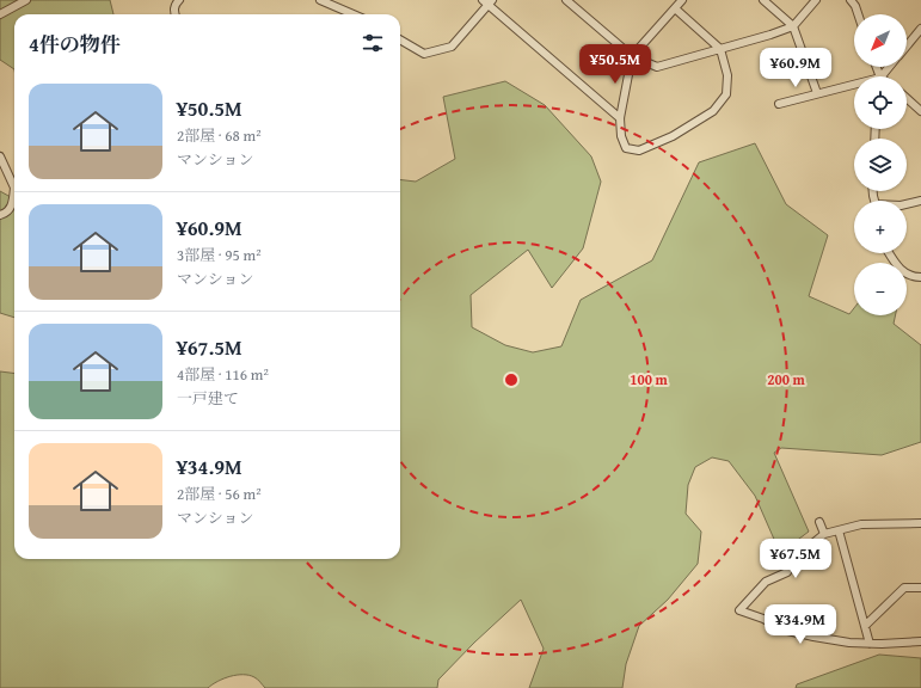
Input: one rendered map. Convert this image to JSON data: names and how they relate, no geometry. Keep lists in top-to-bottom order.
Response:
{
  "north": "bottom left",
  "page": {
    "map_buttons": ["+", "−"],
    "heading": "4件の物件",
    "price": [
      "¥50.5M",
      "¥60.9M",
      "¥67.5M",
      "¥34.9M"
    ],
    "list": [
      {
        "name": "¥50.5M",
        "note": "2部屋 · 68 m² · マンション"
      },
      {
        "name": "¥60.9M",
        "note": "3部屋 · 95 m² · マンション"
      },
      {
        "name": "¥67.5M",
        "note": "4部屋 · 116 m² · 一戸建て"
      },
      {
        "name": "¥34.9M",
        "note": "2部屋 · 56 m² · マンション"
      }
    ]
  },
  "rings": ["100 m", "200 m"]
}
